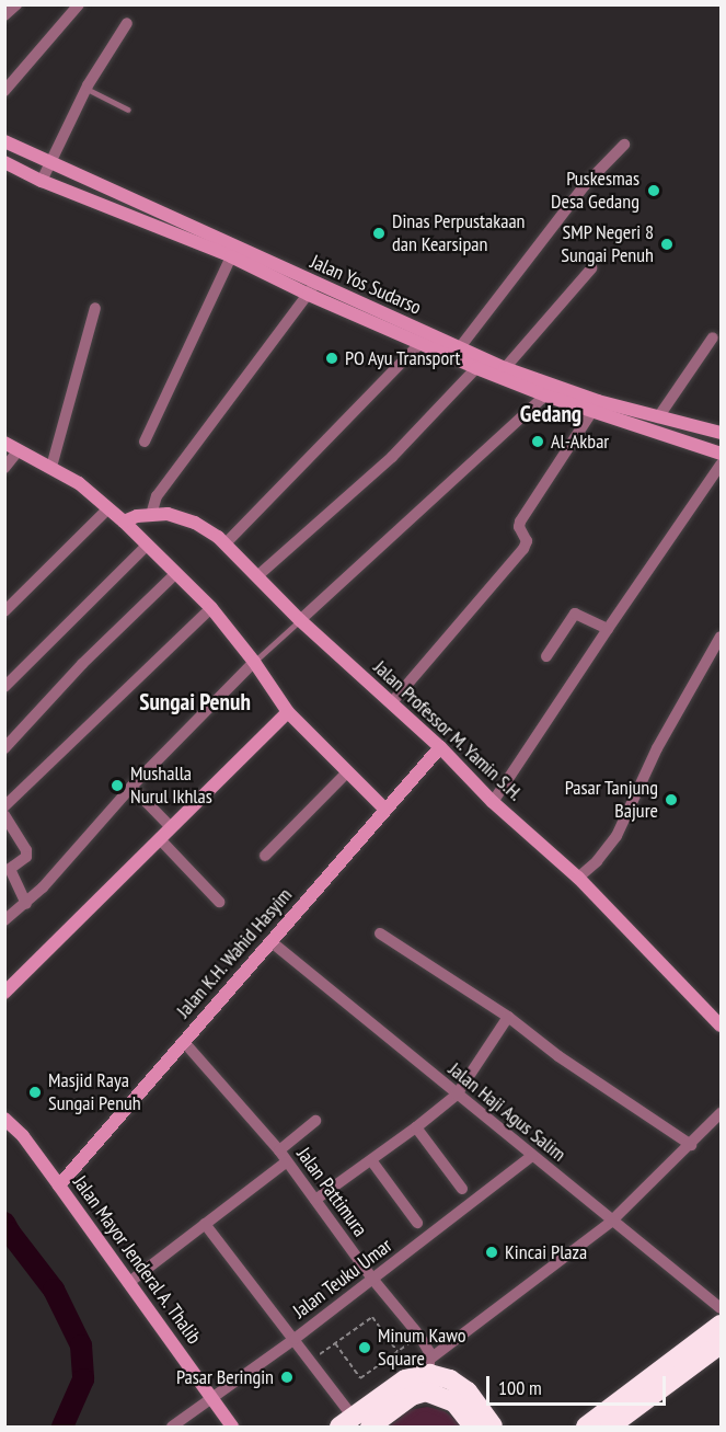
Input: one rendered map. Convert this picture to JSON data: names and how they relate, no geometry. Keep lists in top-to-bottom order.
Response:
{
  "streets": {
    "street": [
      "Jalan Yos Sudarso",
      "Jalan Professor M. Yamin S.H.",
      "Jalan K.H. Wahid Hasyim",
      "Jalan Haji Agus Salim",
      "Jalan Pattimura",
      "Jalan Mayor Jenderal A. Thalib",
      "Jalan Teuku Umar"
    ]
  },
  "crossings": [
    ["Jalan Professor M. Yamin S.H.", "Jalan K.H. Wahid Hasyim"],
    ["Jalan K.H. Wahid Hasyim", "Jalan Haji Agus Salim"],
    ["Jalan K.H. Wahid Hasyim", "Jalan Pattimura"],
    ["Jalan K.H. Wahid Hasyim", "Jalan Mayor Jenderal A. Thalib"],
    ["Jalan Haji Agus Salim", "Jalan Teuku Umar"],
    ["Jalan Pattimura", "Jalan Teuku Umar"],
    ["Jalan Mayor Jenderal A. Thalib", "Jalan Teuku Umar"]
  ],
  "districts": ["Gedang", "Sungai Penuh"],
  "places": [
    "Puskesmas Desa Gedang",
    "Dinas Perpustakaan dan Kearsipan",
    "SMP Negeri 8 Sungai Penuh",
    "PO Ayu Transport",
    "Al-Akbar",
    "Mushalla Nurul Ikhlas",
    "Pasar Tanjung Bajure",
    "Masjid Raya Sungai Penuh",
    "Kincai Plaza",
    "Minum Kawo Square",
    "Pasar Beringin"
  ],
  "scale_bar": "100 m"
}
